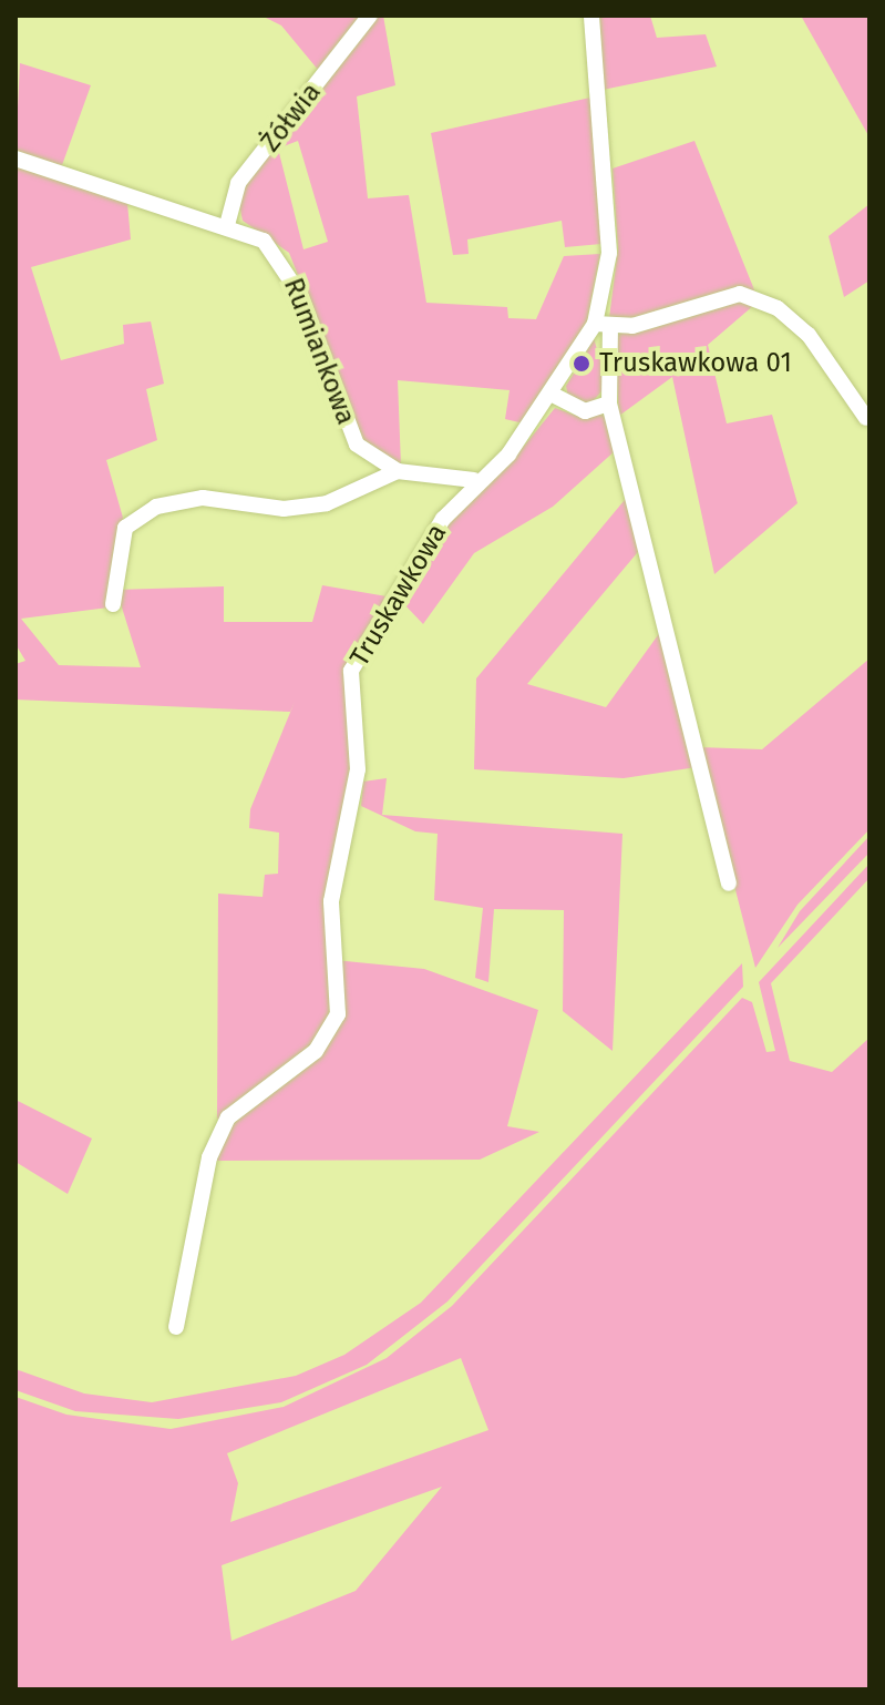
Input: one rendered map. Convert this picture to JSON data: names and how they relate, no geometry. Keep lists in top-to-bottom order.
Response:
{
  "streets": {
    "street": ["Żółwia", "Rumiankowa", "Truskawkowa"]
  },
  "crossings": [
    ["Żółwia", "Rumiankowa"],
    ["Rumiankowa", "Truskawkowa"]
  ],
  "places": ["Truskawkowa 01"]
}
